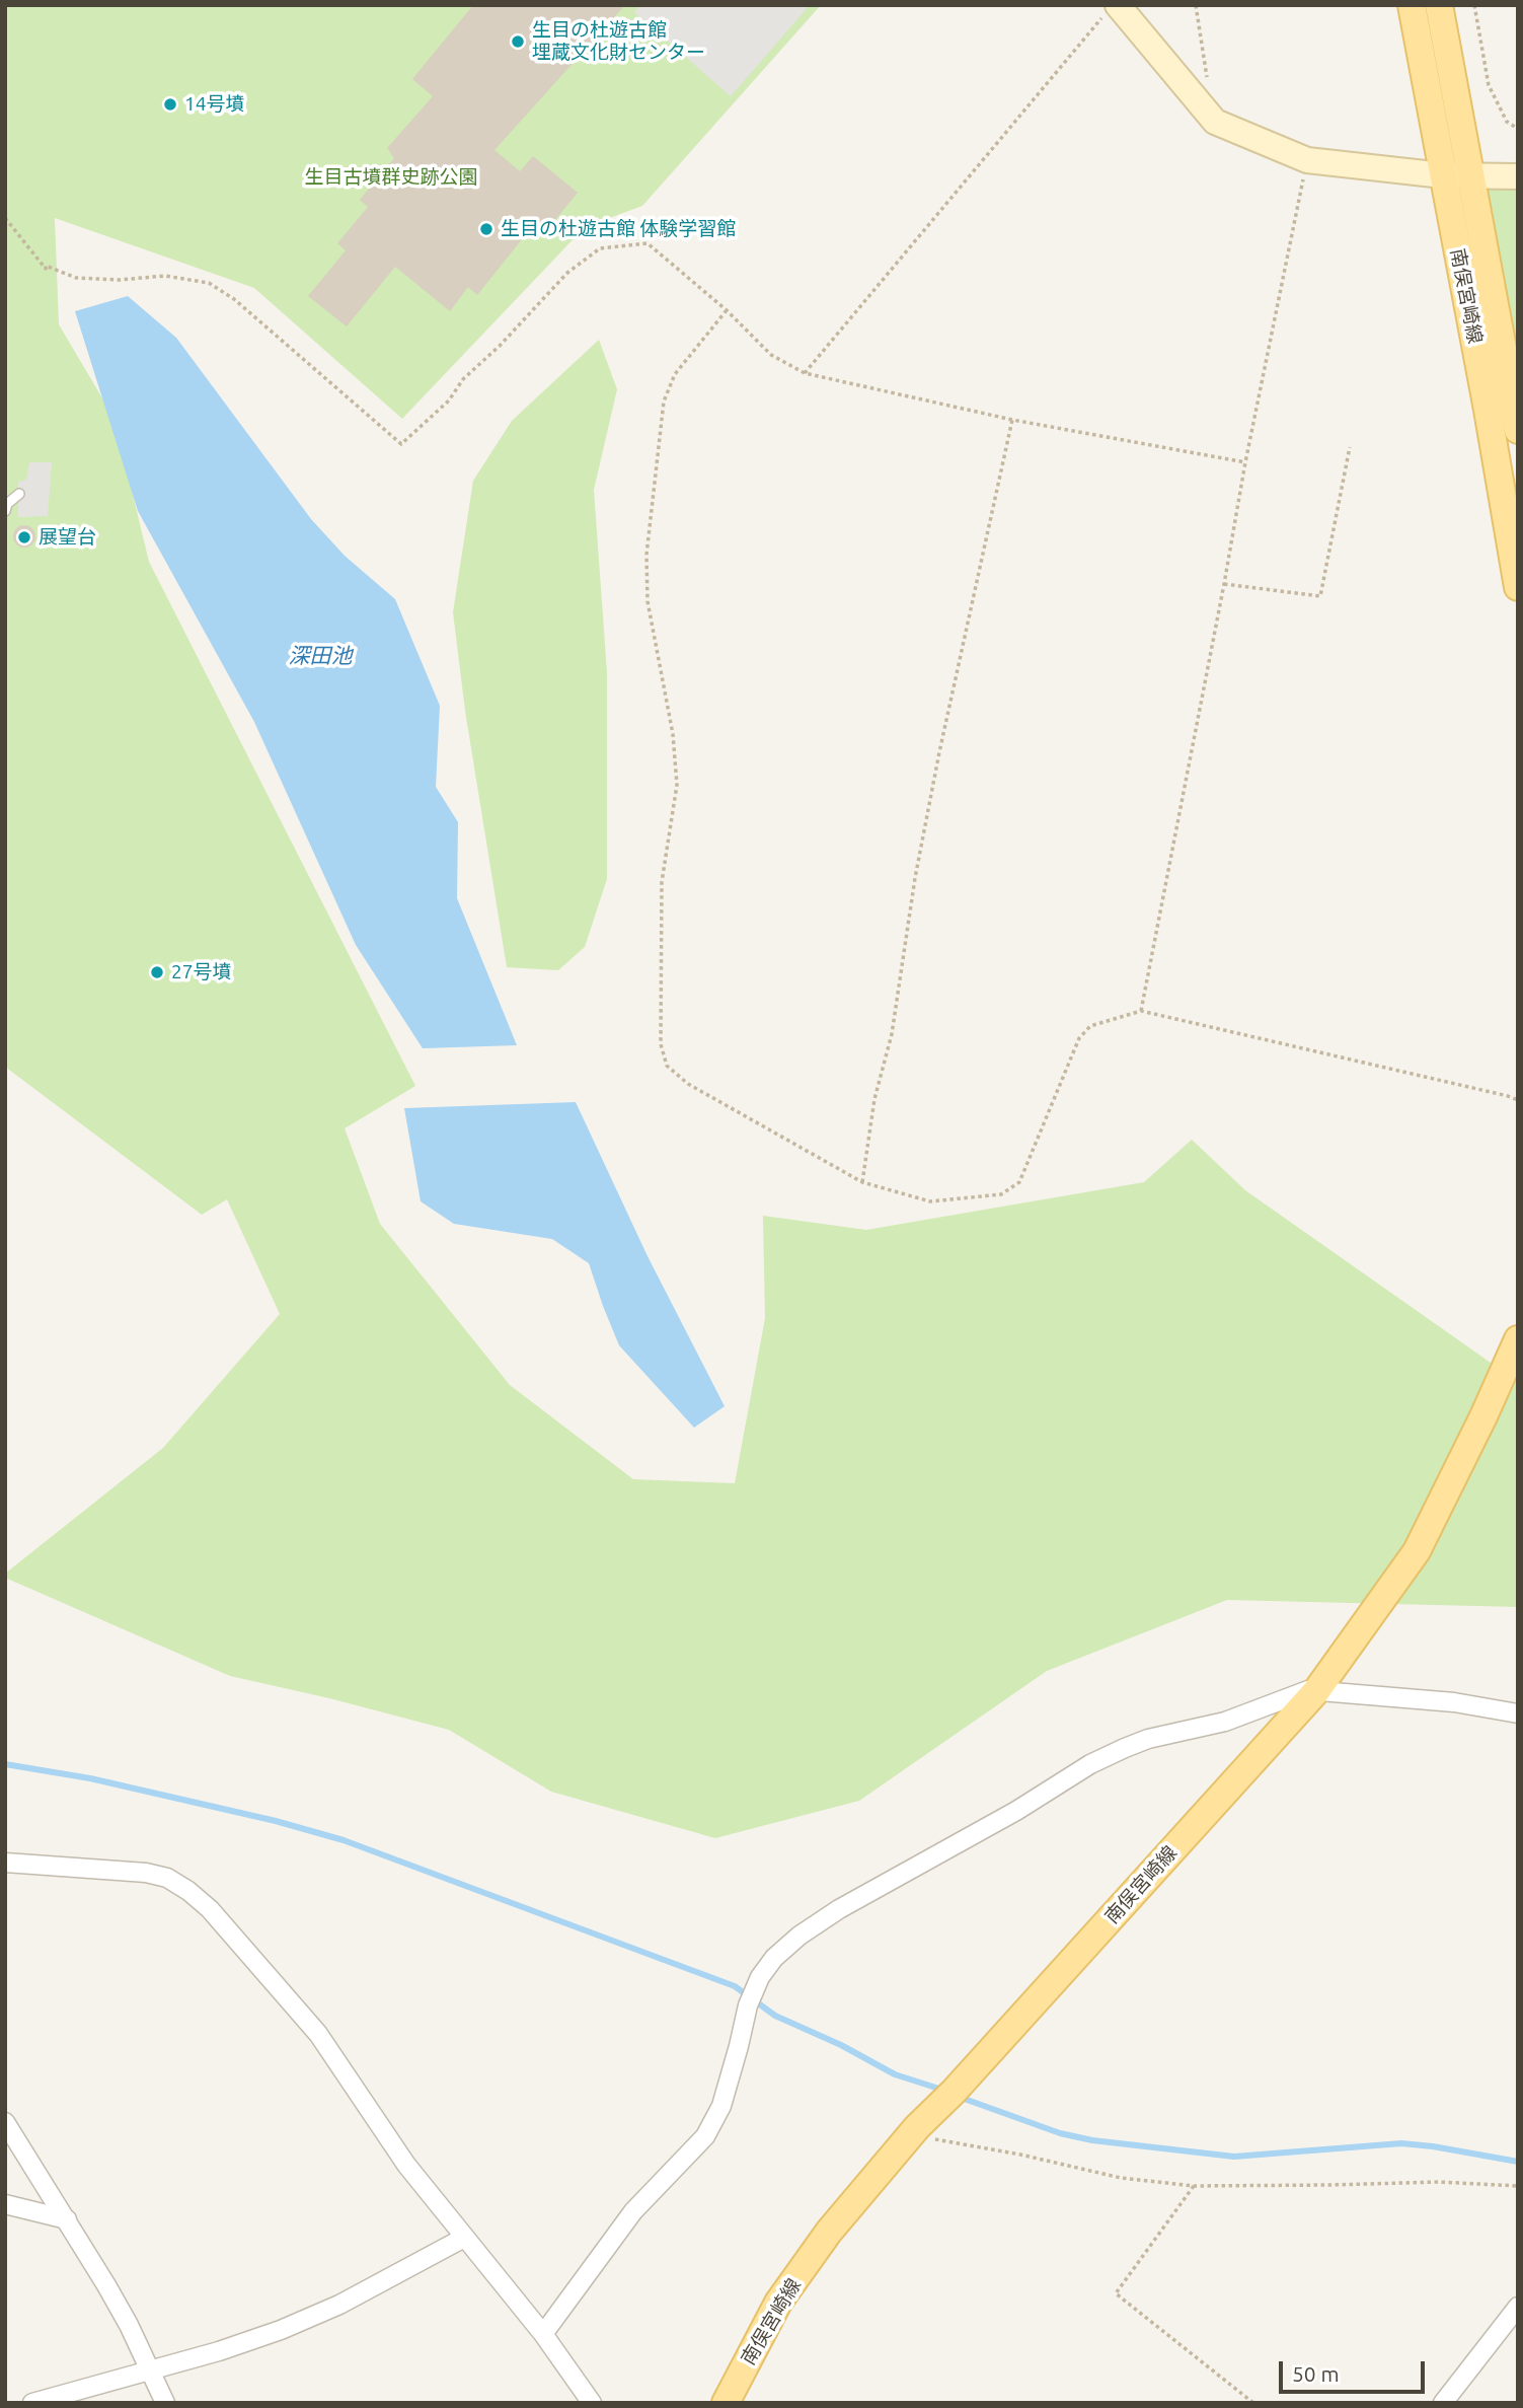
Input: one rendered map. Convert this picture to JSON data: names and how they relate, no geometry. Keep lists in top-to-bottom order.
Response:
{
  "streets": {
    "main road": ["南俣宮崎線"]
  },
  "water": ["深田池"],
  "parks": ["生目古墳群史跡公園"],
  "places": [
    "生目の杜遊古館 埋蔵文化財センター",
    "14号墳",
    "生目の杜遊古館 体験学習館",
    "展望台",
    "27号墳"
  ],
  "scale_bar": "50 m"
}
